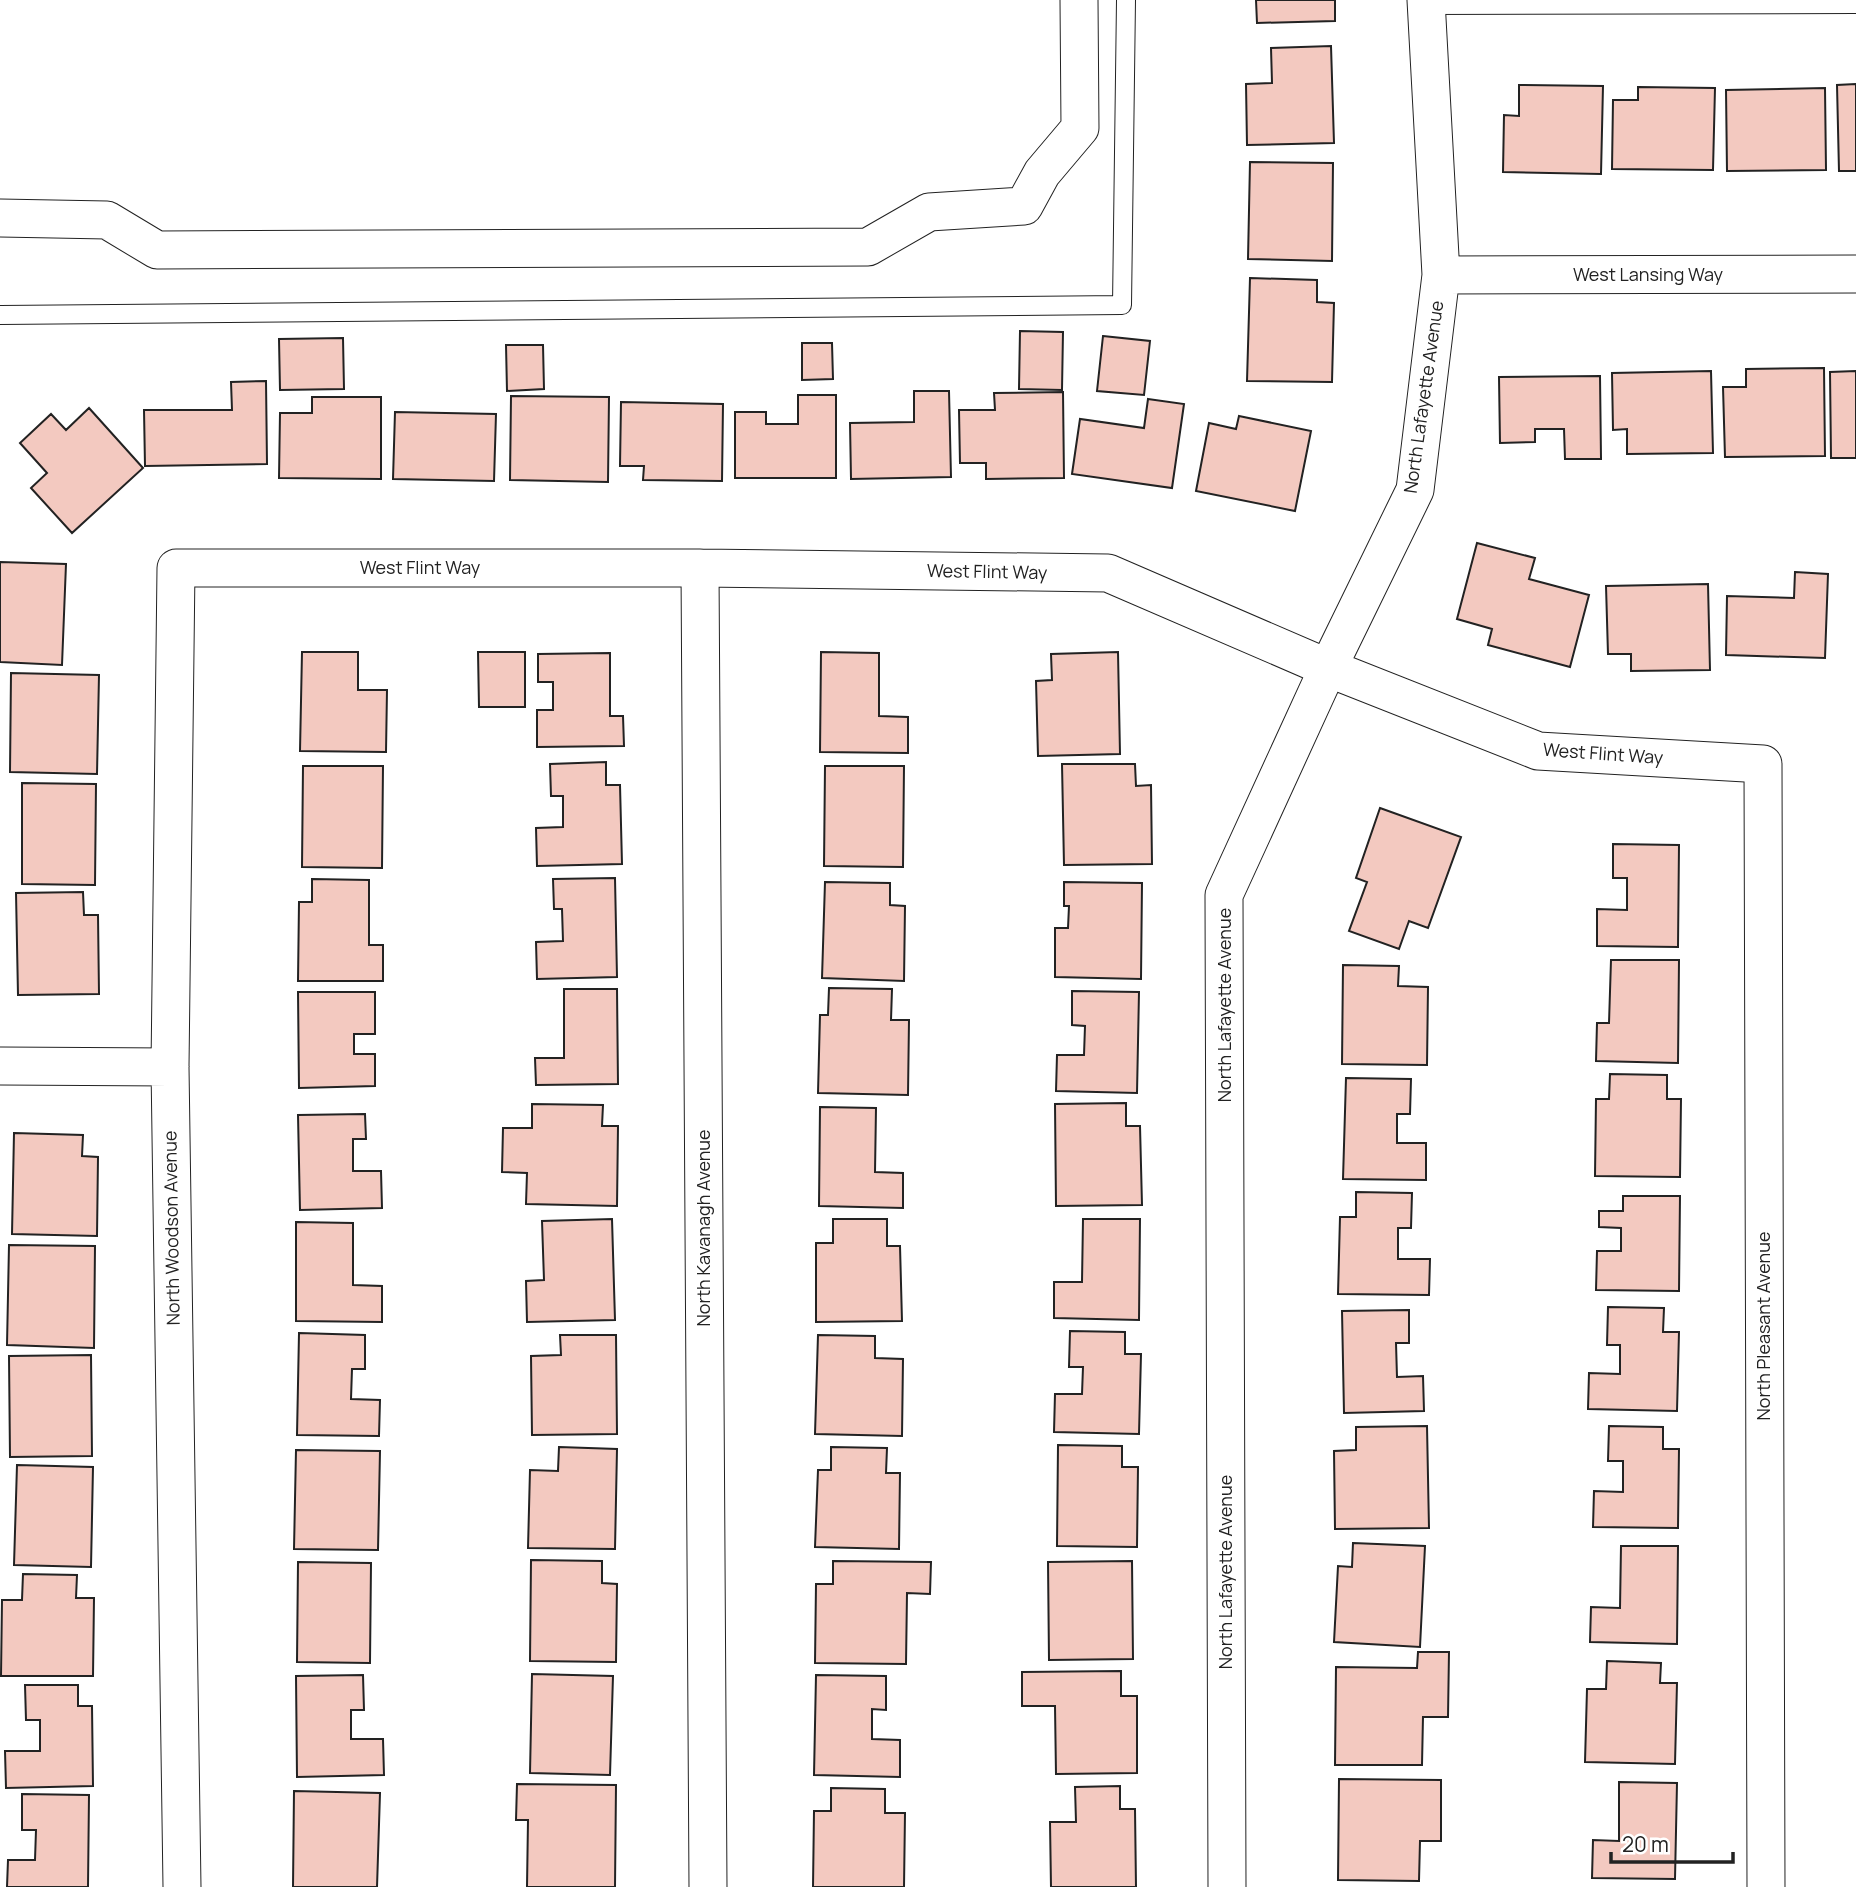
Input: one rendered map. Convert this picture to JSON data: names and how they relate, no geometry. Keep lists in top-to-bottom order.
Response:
{
  "streets": {
    "street": [
      "West Lansing Way",
      "North Lafayette Avenue",
      "West Flint Way",
      "North Woodson Avenue",
      "North Kavanagh Avenue",
      "North Pleasant Avenue"
    ]
  },
  "crossings": [
    ["West Lansing Way", "North Lafayette Avenue"],
    ["North Lafayette Avenue", "West Flint Way"],
    ["West Flint Way", "North Woodson Avenue"],
    ["West Flint Way", "North Kavanagh Avenue"],
    ["West Flint Way", "North Pleasant Avenue"]
  ],
  "scale_bar": "20 m"
}
